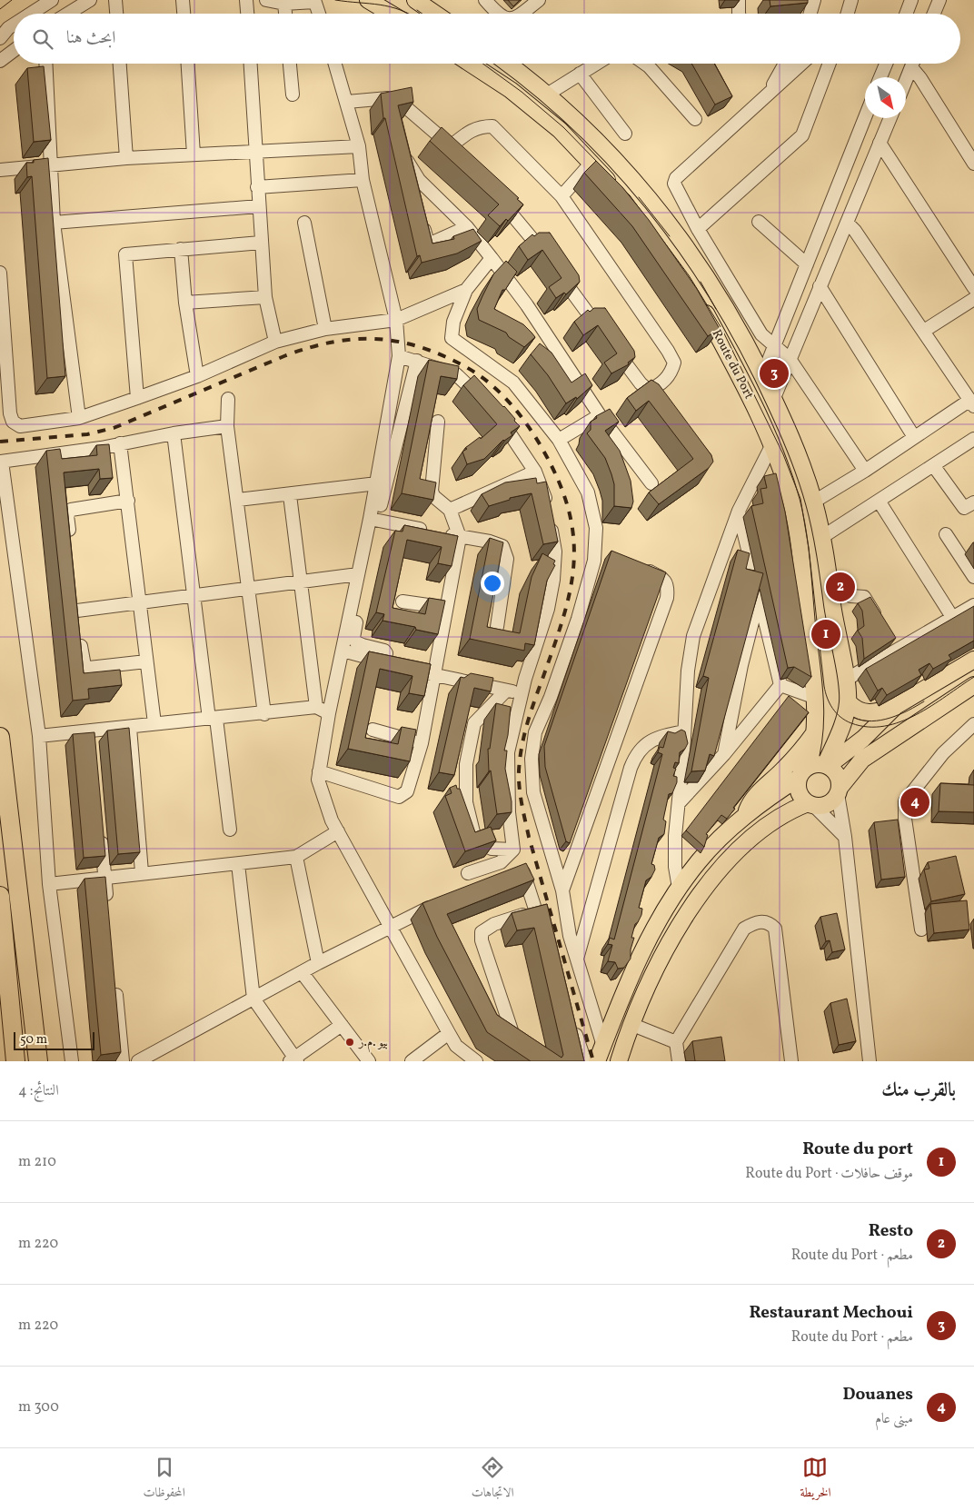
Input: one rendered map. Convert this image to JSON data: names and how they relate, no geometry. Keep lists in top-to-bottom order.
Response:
{
  "streets": {
    "main road": ["Route du Port"]
  },
  "places": ["بيو .م.ر"],
  "scale_bar": "50 m",
  "north": "bottom right",
  "page": {
    "search": "ابحث هنا",
    "pins": [
      "3",
      "2",
      "1",
      "4"
    ],
    "scale": "50 m",
    "heading": ["بالقرب منك", "النتائج: 4"],
    "list": [
      {
        "mark": "1",
        "name": "Route du port",
        "note": "موقف حافلات · Route du Port",
        "value": "210 m"
      },
      {
        "mark": "2",
        "name": "Resto",
        "note": "مطعم · Route du Port",
        "value": "220 m"
      },
      {
        "mark": "3",
        "name": "Restaurant Mechoui",
        "note": "مطعم · Route du Port",
        "value": "220 m"
      },
      {
        "mark": "4",
        "name": "Douanes",
        "note": "مبنى عام",
        "value": "300 m"
      }
    ],
    "nav": ["الخريطة", "الاتجاهات", "المحفوظات"]
  }
}
